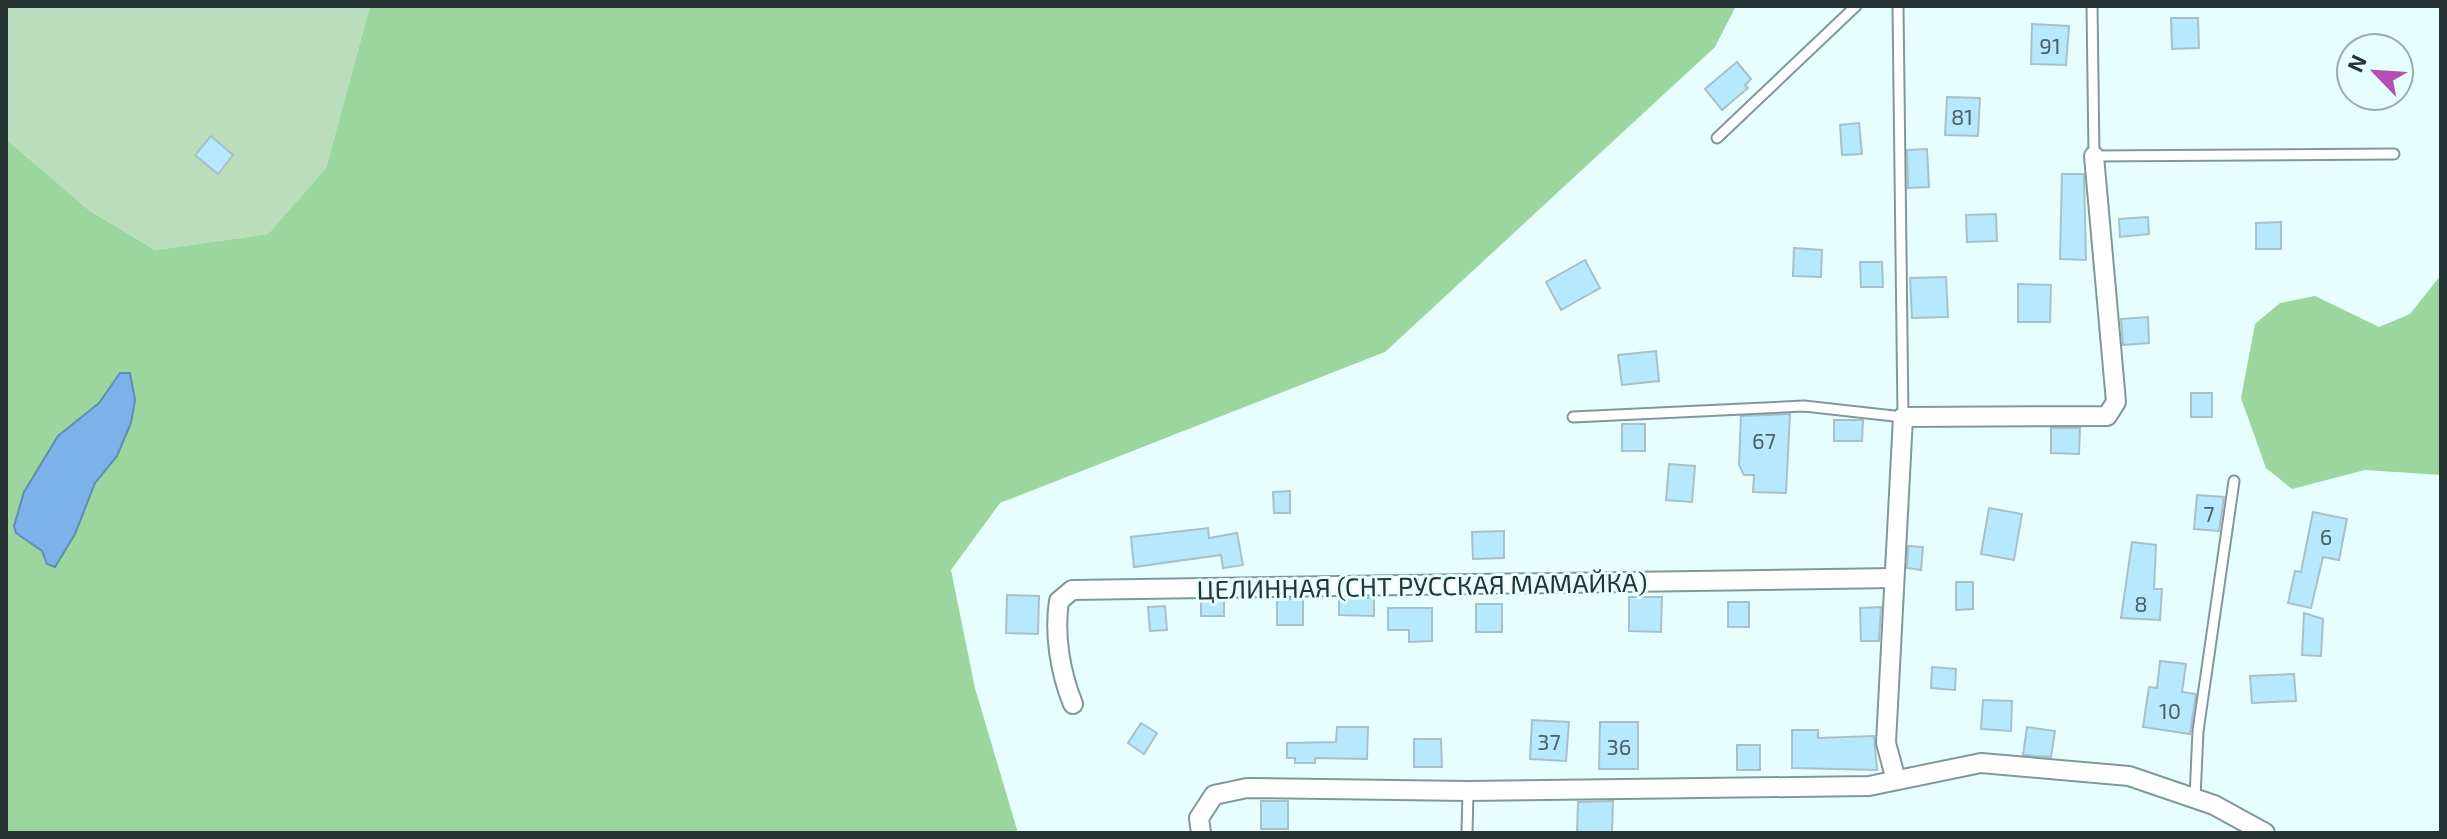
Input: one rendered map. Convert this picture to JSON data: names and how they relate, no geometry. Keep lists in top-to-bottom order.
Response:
{
  "streets": {
    "street": ["ЦЕЛИННАЯ (СНТ РУССКАЯ МАМАЙКА)"]
  },
  "house_numbers": [
    "91",
    "81",
    "67",
    "7",
    "6",
    "8",
    "10",
    "37",
    "36"
  ],
  "north": "top left"
}
